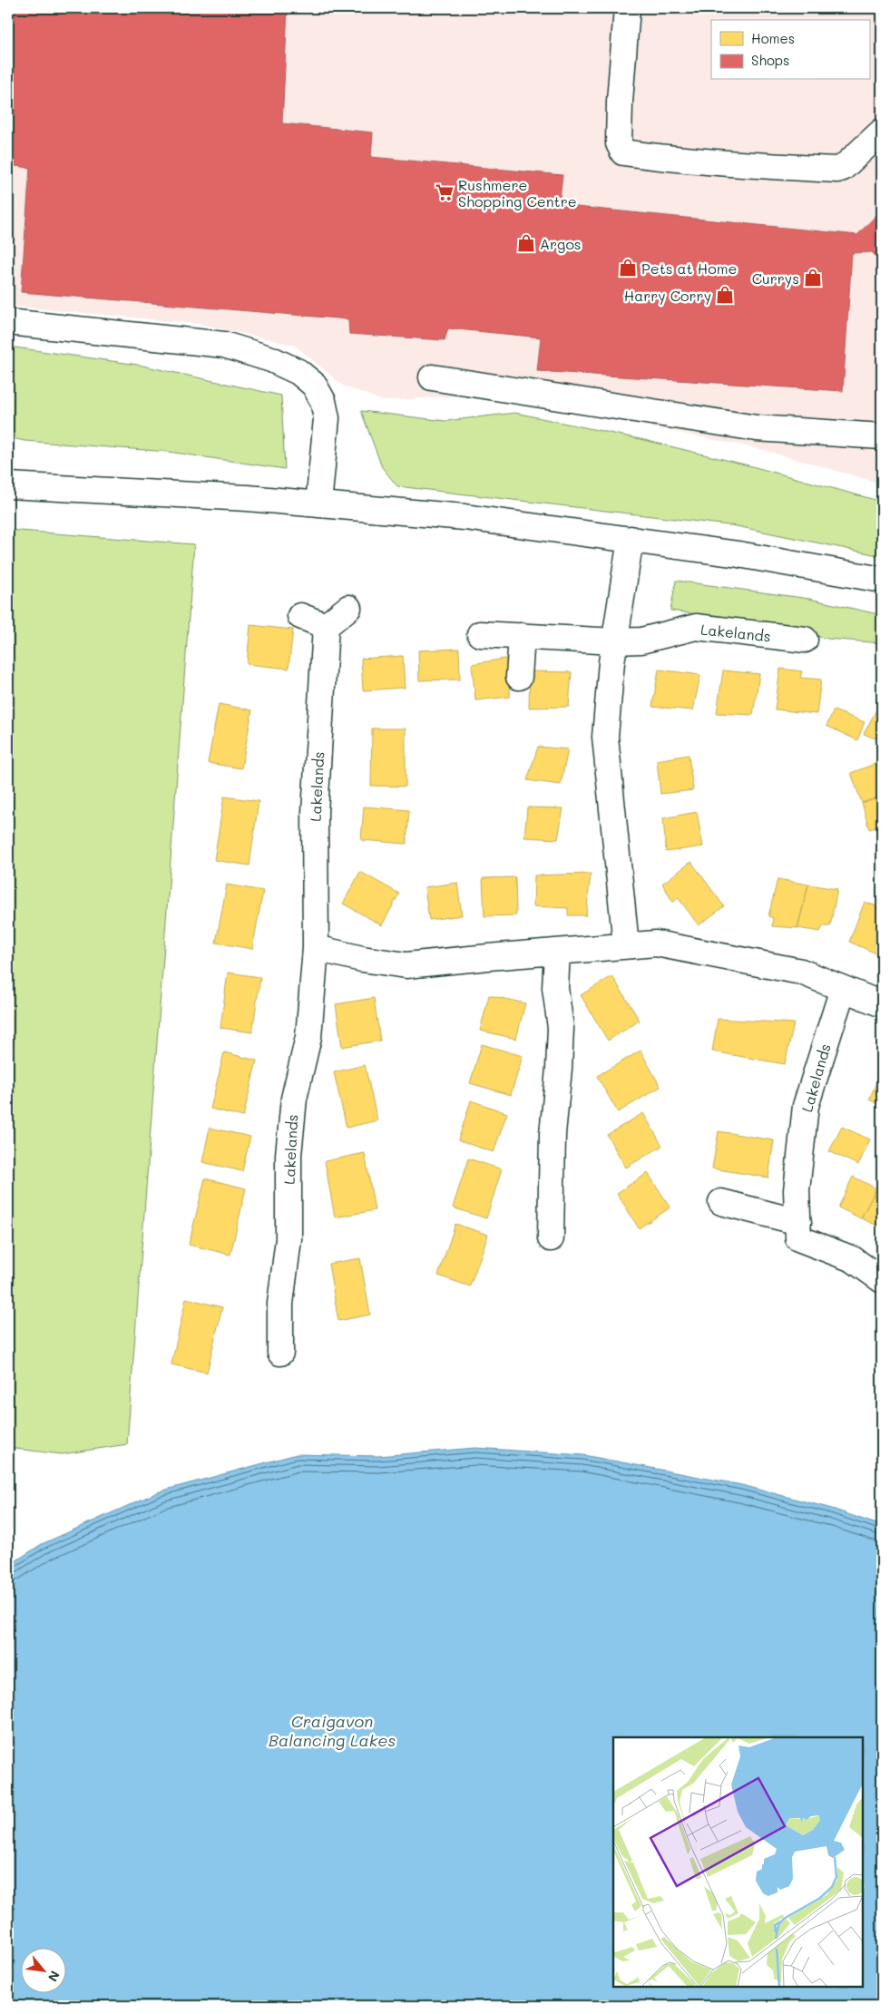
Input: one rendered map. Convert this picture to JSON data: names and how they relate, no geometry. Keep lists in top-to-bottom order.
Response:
{
  "streets": {
    "street": ["Lakelands"]
  },
  "water": ["Craigavon Balancing Lakes"],
  "places": {
    "supermarket": ["Rushmere Shopping Centre"],
    "shop": [
      "Argos",
      "Pets at Home",
      "Currys",
      "Harry Corry"
    ]
  },
  "legend": ["Homes", "Shops"],
  "north": "bottom right"
}
